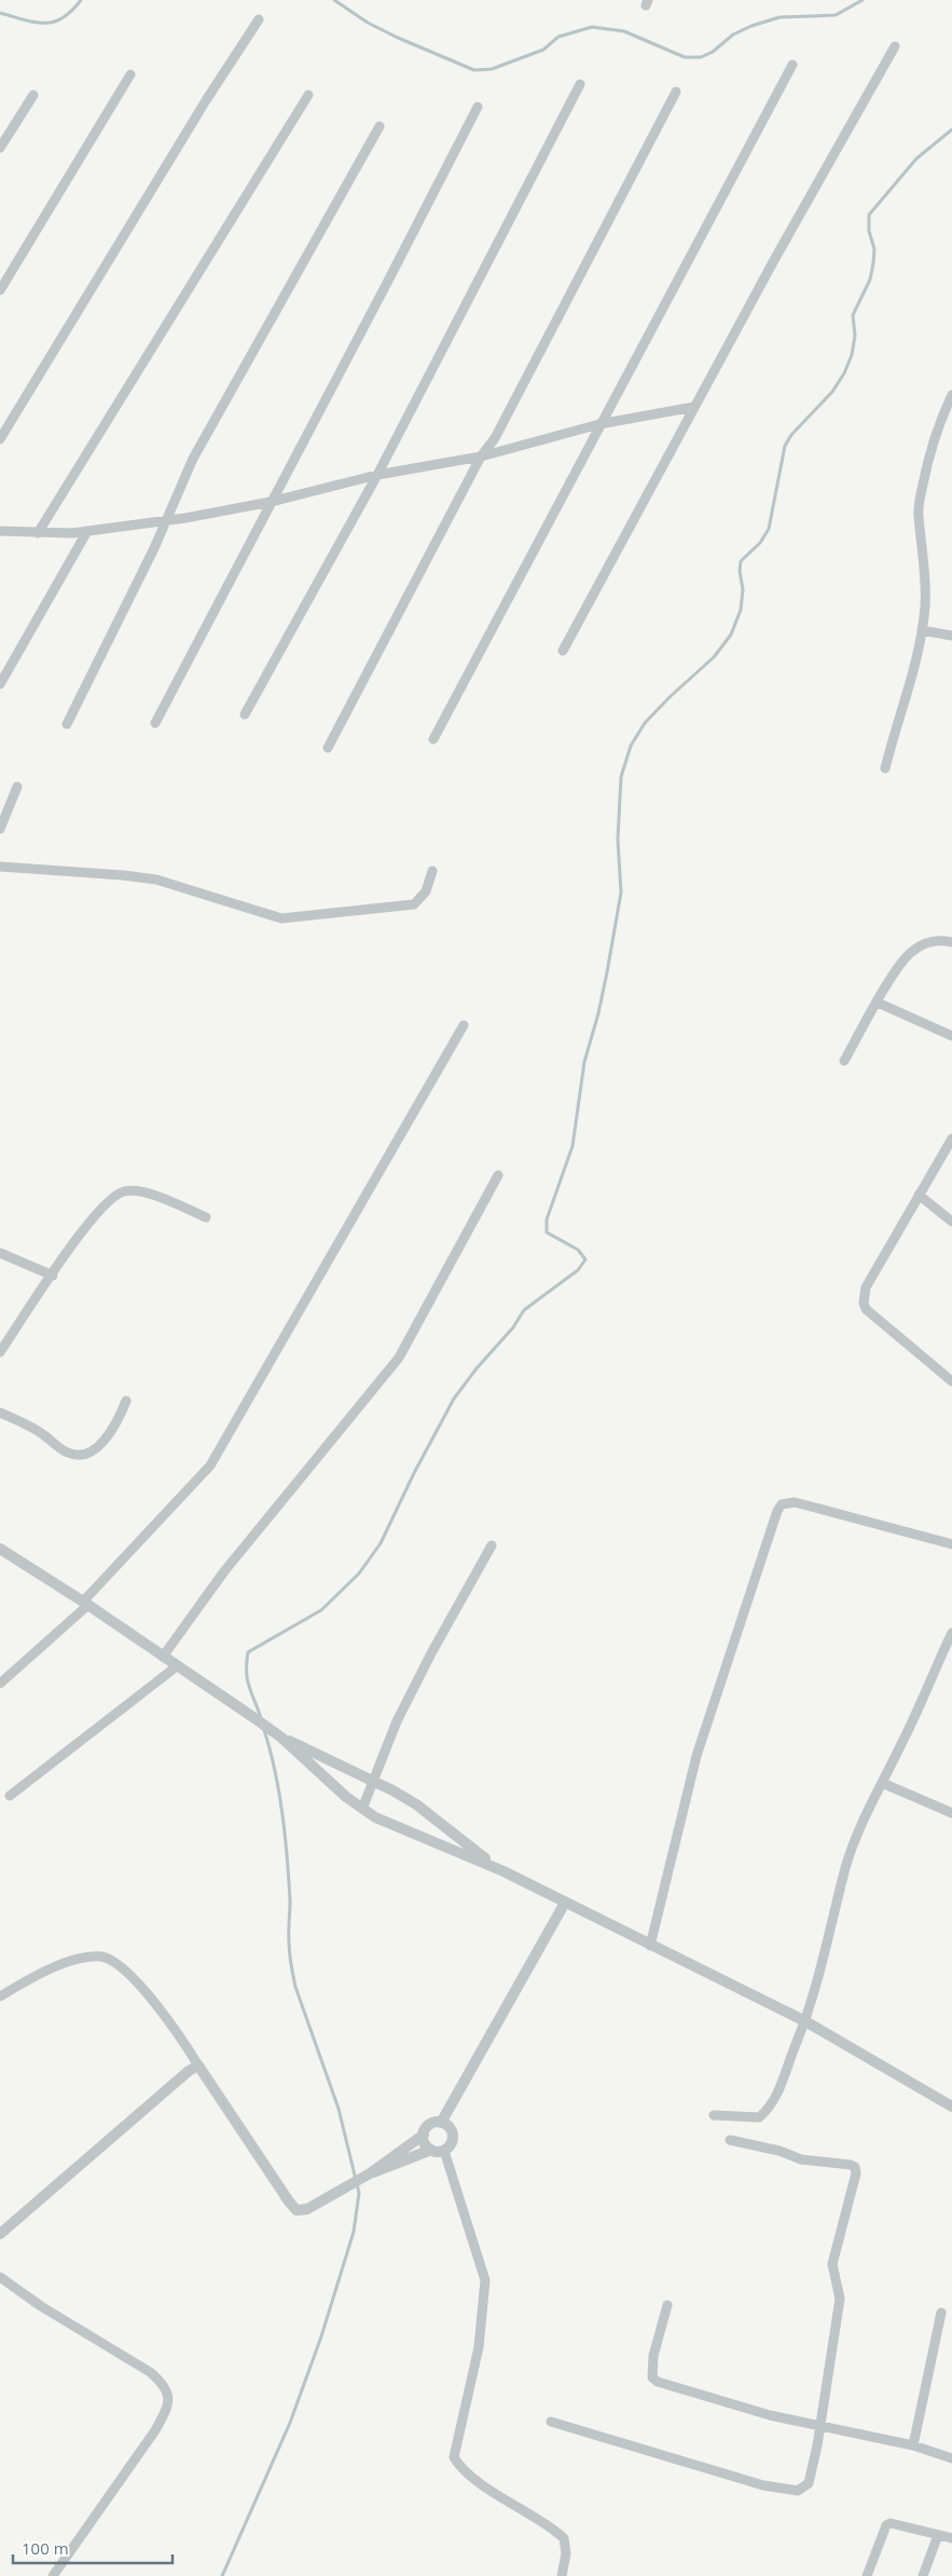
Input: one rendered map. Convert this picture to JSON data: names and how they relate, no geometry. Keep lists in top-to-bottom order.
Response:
{
  "scale_bar": "100 m"
}
